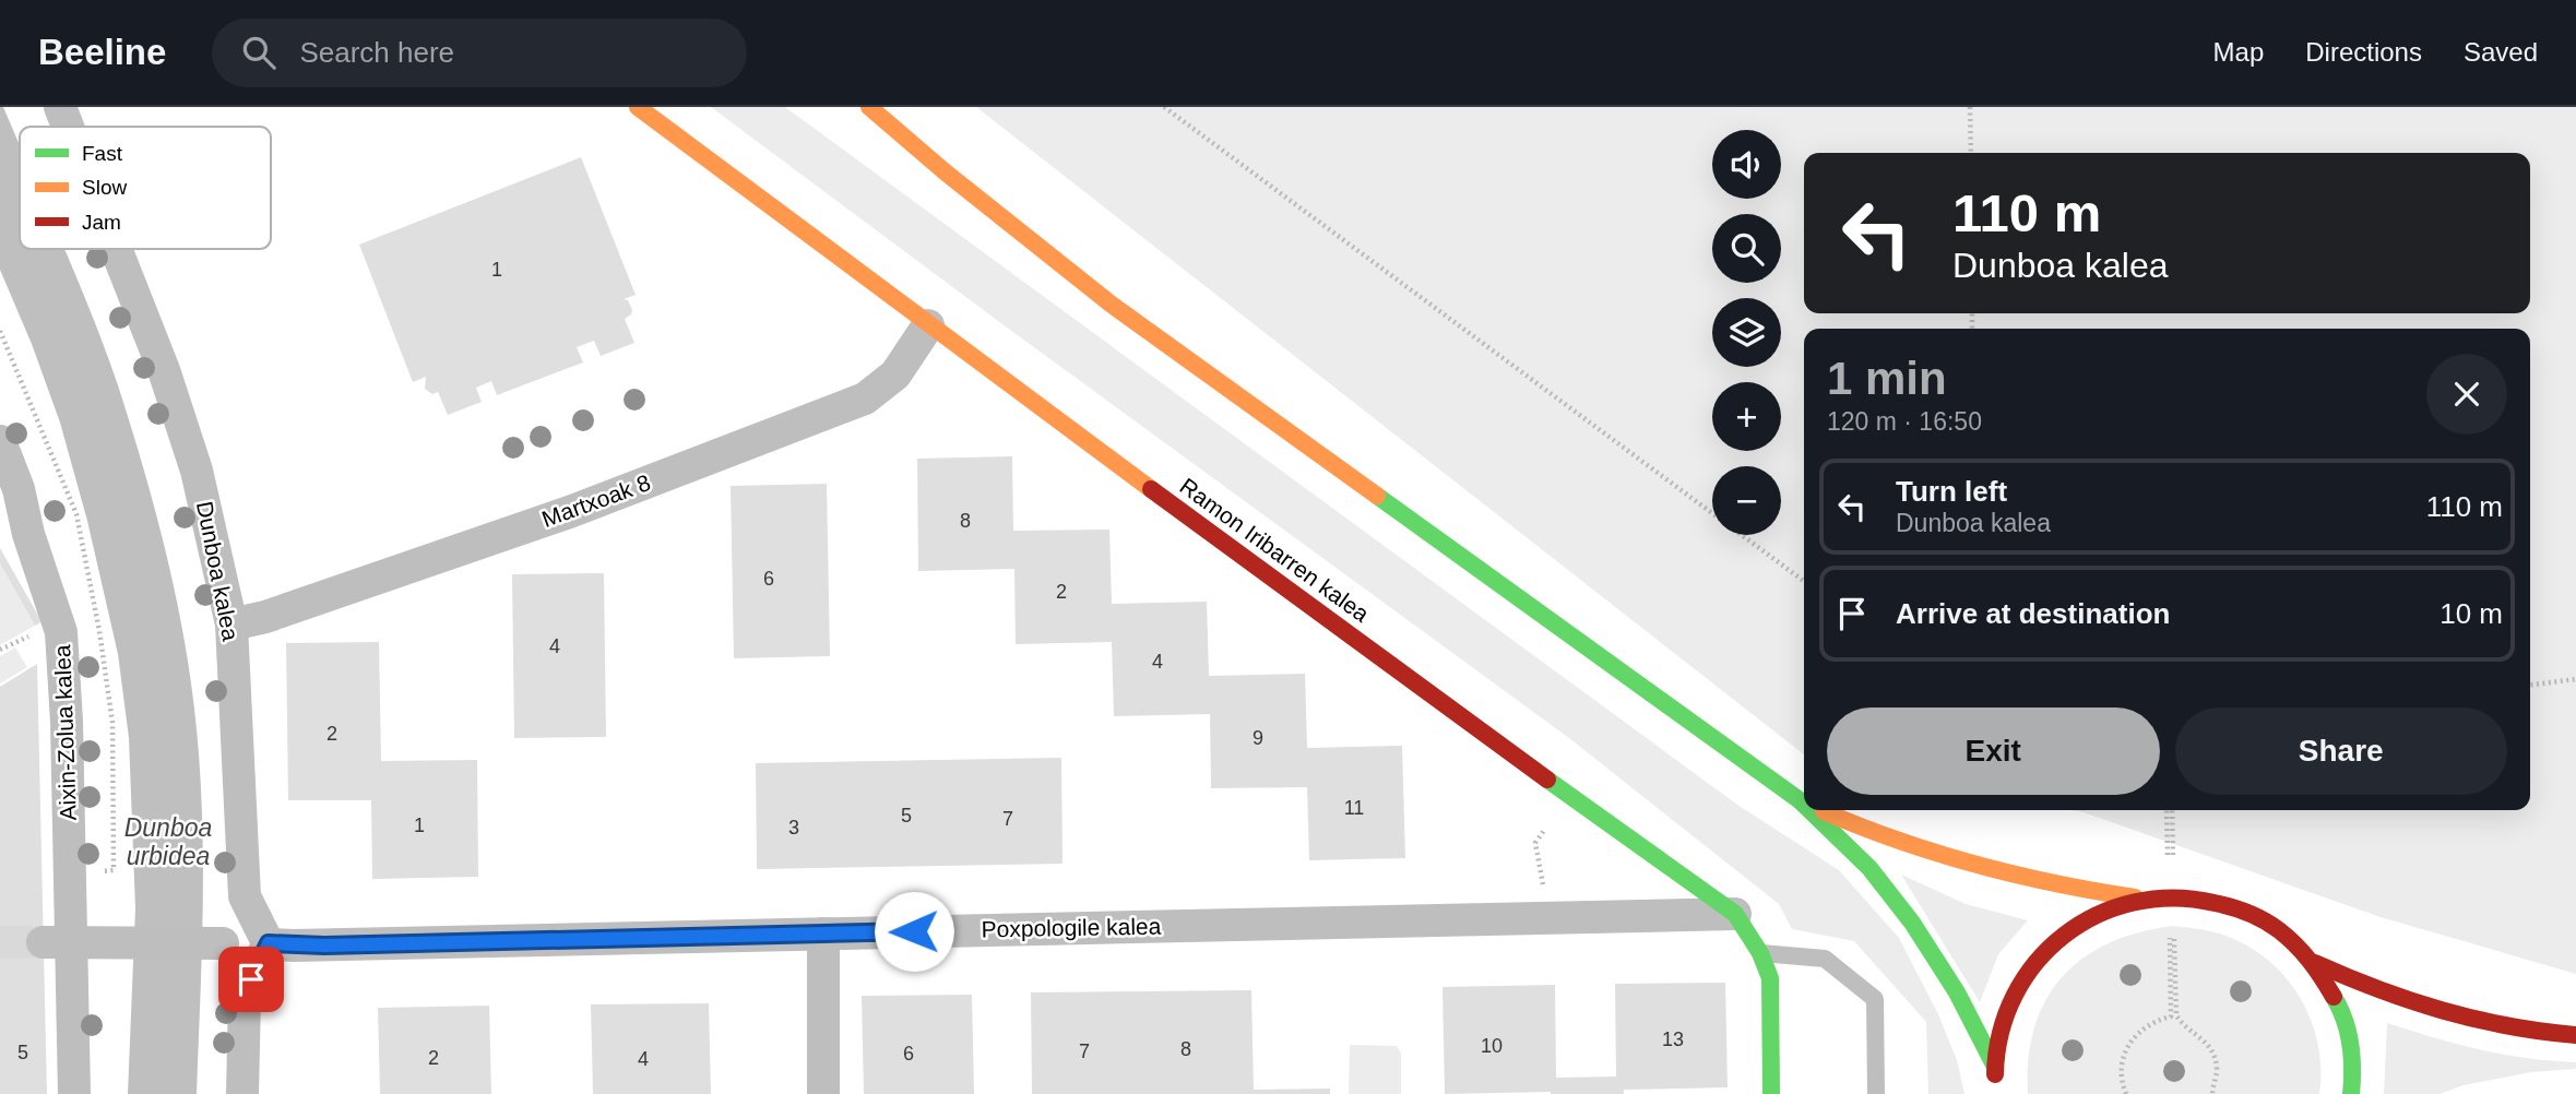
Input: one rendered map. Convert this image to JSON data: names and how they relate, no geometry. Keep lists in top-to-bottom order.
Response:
{
  "streets": {
    "main road": ["Ramon Iribarren kalea"],
    "street": [
      "Martxoak 8",
      "Dunboa kalea",
      "Aixin-Zolua kalea",
      "Poxpologile kalea"
    ]
  },
  "crossings": [
    ["Martxoak 8", "Ramon Iribarren kalea"],
    ["Martxoak 8", "Dunboa kalea"],
    ["Ramon Iribarren kalea", "Poxpologile kalea"],
    ["Dunboa kalea", "Poxpologile kalea"]
  ],
  "water": ["Dunboa urbidea"],
  "house_numbers": [
    "1",
    "8",
    "6",
    "2",
    "4",
    "4",
    "2",
    "9",
    "11",
    "5",
    "7",
    "1",
    "3",
    "13",
    "10",
    "8",
    "7",
    "5",
    "6",
    "2",
    "4"
  ],
  "legend": ["Fast", "Slow", "Jam"],
  "page": {
    "header": "Beeline",
    "search": "Search here",
    "nav": ["Map", "Directions", "Saved"],
    "map_buttons": ["+", "−"],
    "turn": ["110 m", "Dunboa kalea"],
    "heading": ["1 min", "120 m · 16:50"],
    "list": [
      {
        "name": "Turn left",
        "note": "Dunboa kalea",
        "value": "110 m"
      },
      {
        "name": "Arrive at destination",
        "value": "10 m"
      }
    ],
    "buttons": ["Exit", "Share"]
  }
}
